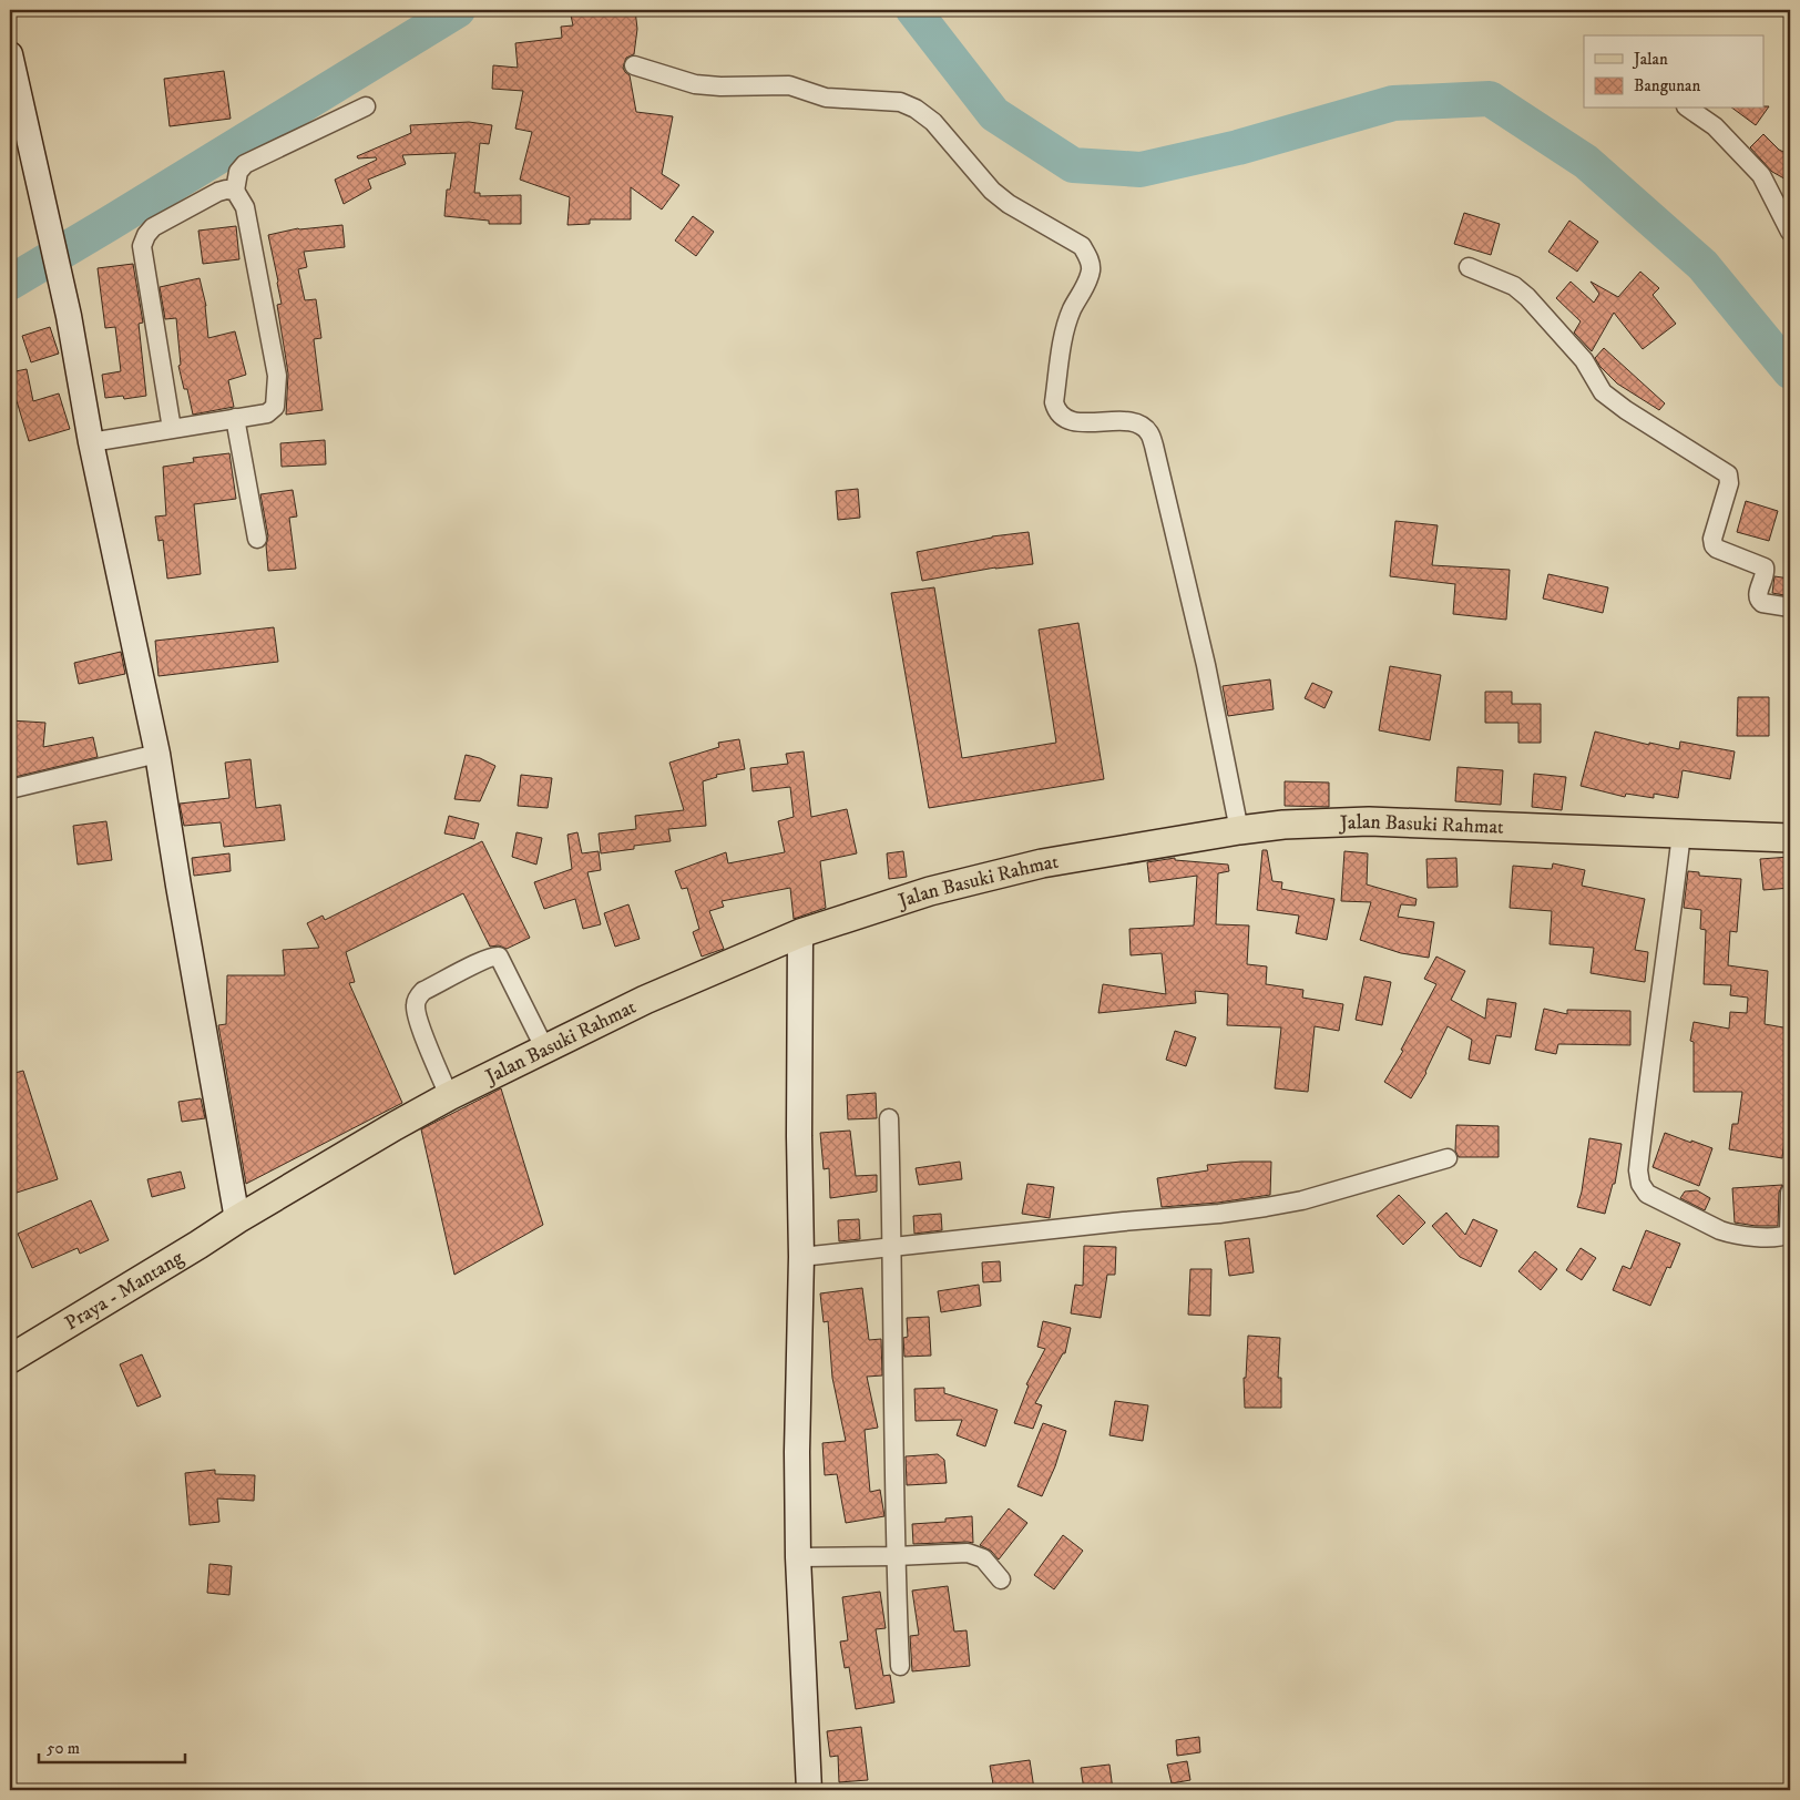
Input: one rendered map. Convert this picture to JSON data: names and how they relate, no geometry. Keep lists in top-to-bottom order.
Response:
{
  "streets": {
    "main road": ["Jalan Basuki Rahmat", "Praya - Mantang"]
  },
  "crossings": [
    ["Jalan Basuki Rahmat", "Praya - Mantang"]
  ],
  "legend": ["Jalan", "Bangunan"],
  "scale_bar": "50 m"
}
